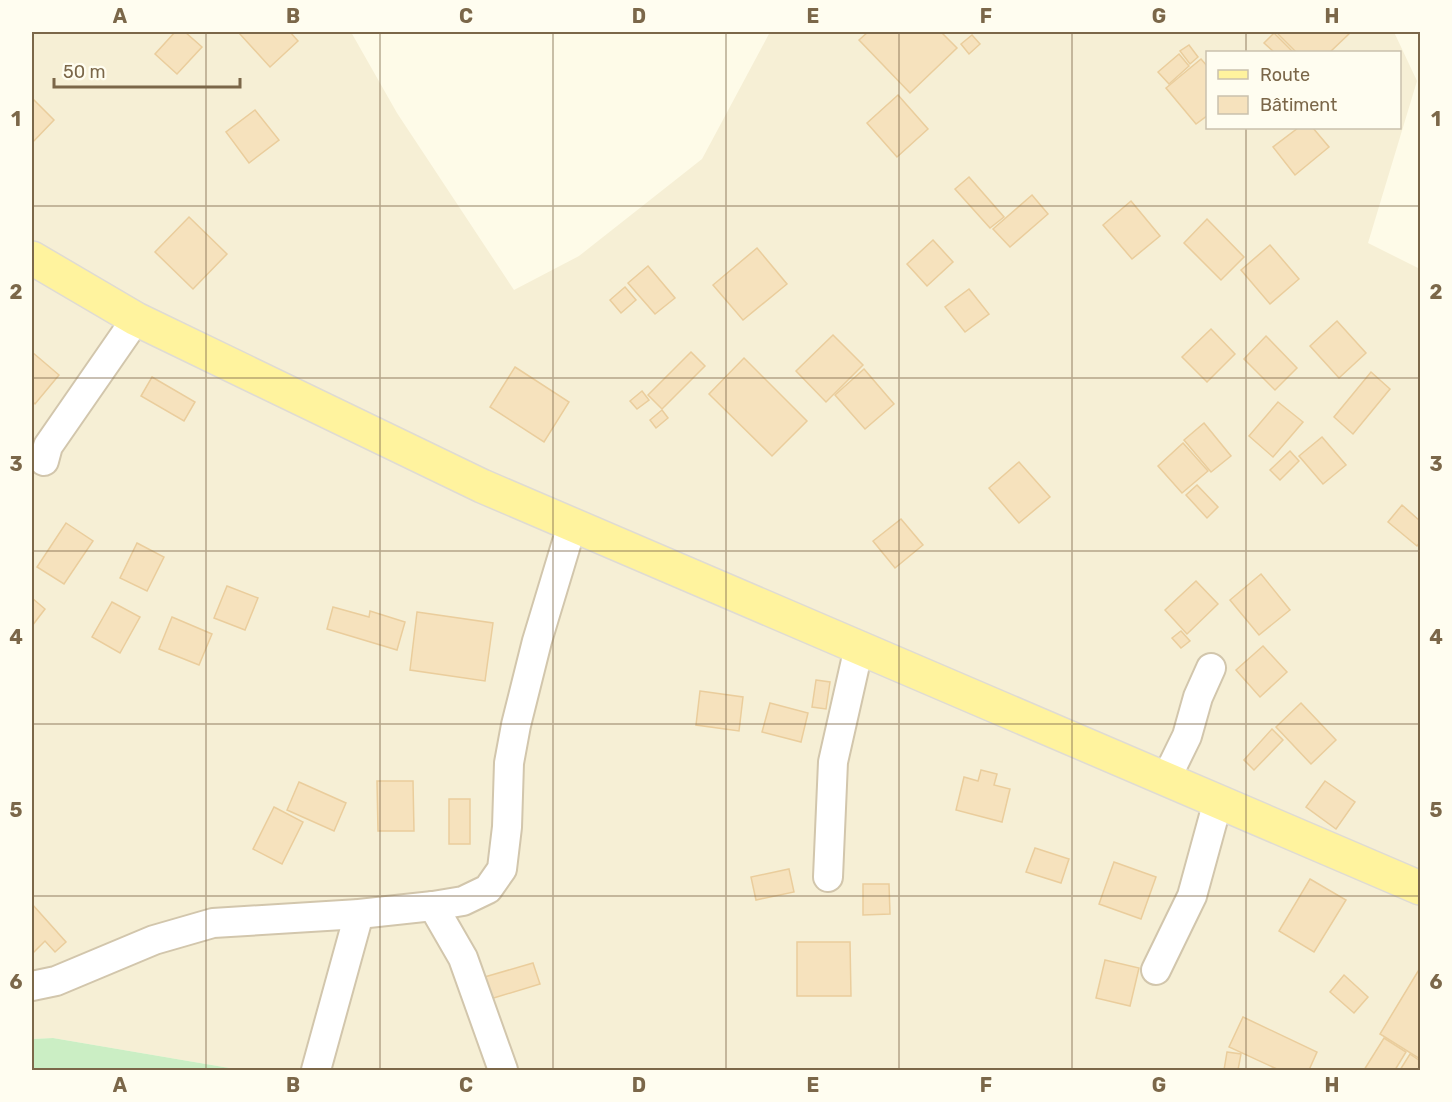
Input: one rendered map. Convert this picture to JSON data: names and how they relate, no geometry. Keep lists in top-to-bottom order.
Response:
{
  "legend": ["Route", "Bâtiment"],
  "scale_bar": "50 m",
  "grid": {
    "columns": [
      "A",
      "B",
      "C",
      "D",
      "E",
      "F",
      "G",
      "H"
    ],
    "rows": [
      "1",
      "2",
      "3",
      "4",
      "5",
      "6"
    ]
  }
}
